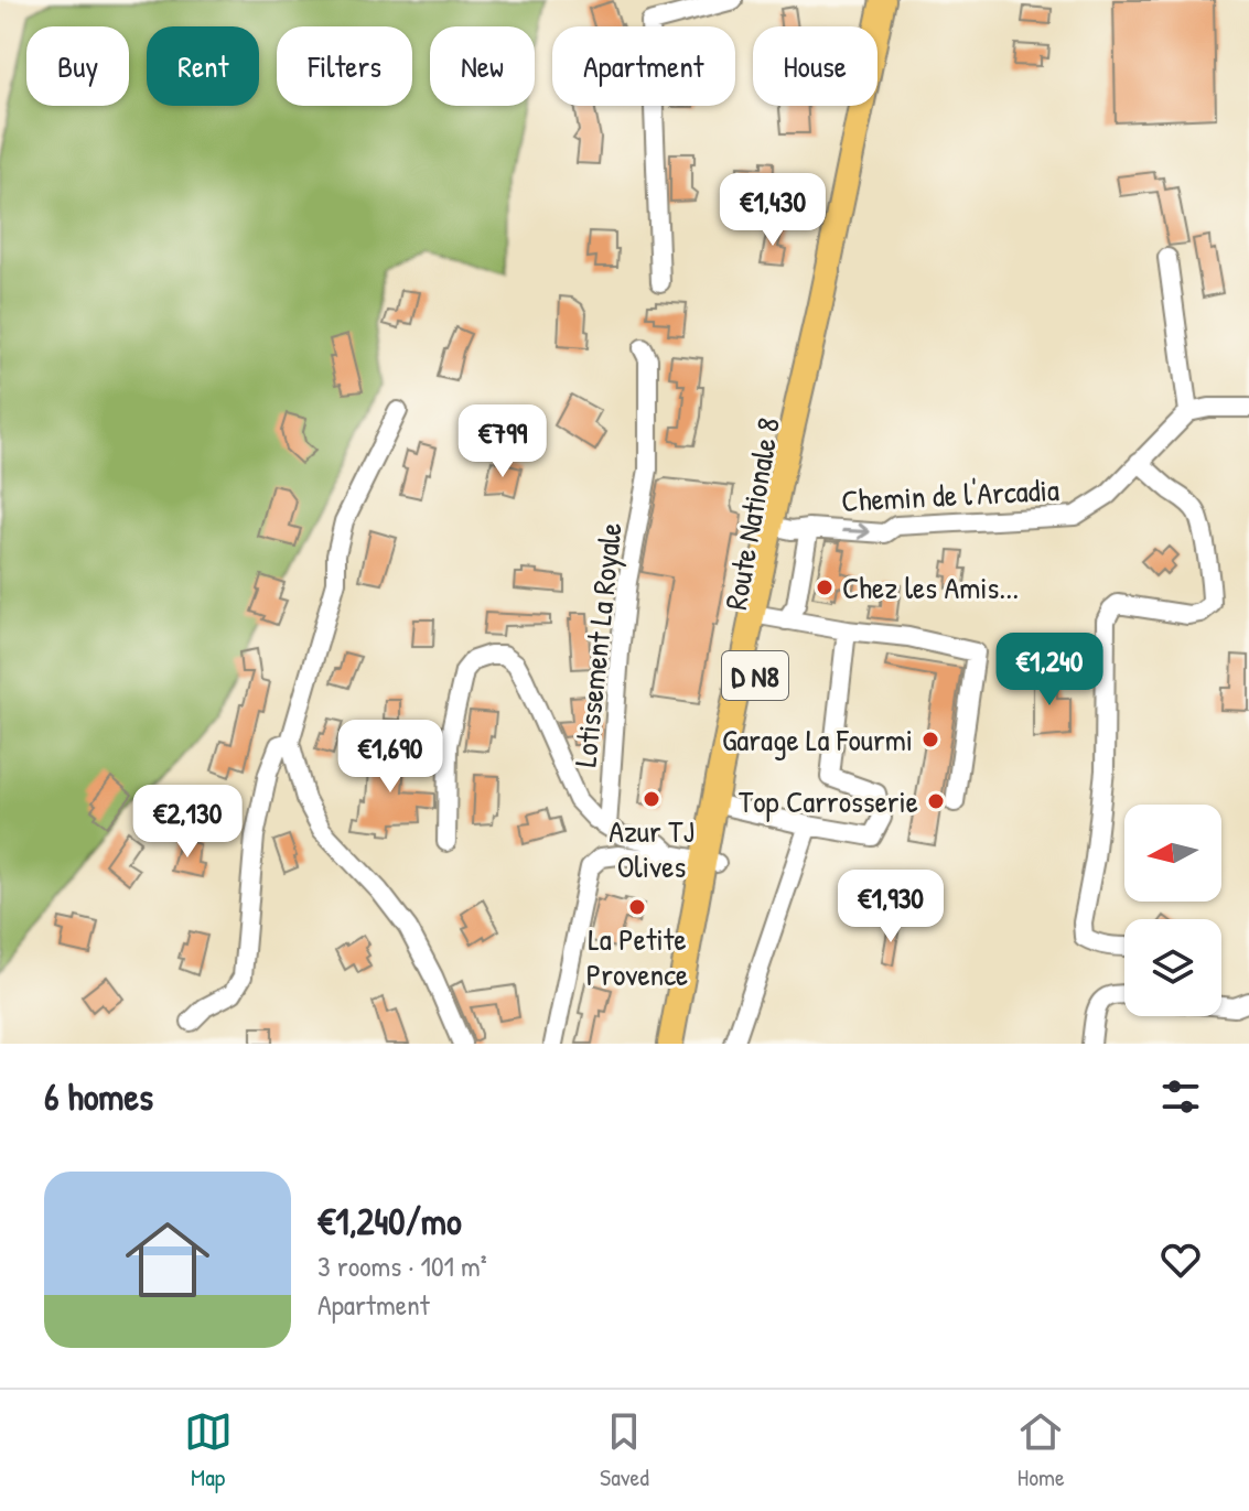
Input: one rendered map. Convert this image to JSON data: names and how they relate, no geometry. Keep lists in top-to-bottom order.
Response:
{
  "streets": {
    "main road": ["Route Nationale 8", "D N8"],
    "street": ["Chemin de l'Arcadia", "Lotissement La Royale"]
  },
  "crossings": [
    ["Chemin de l'Arcadia", "Route Nationale 8"]
  ],
  "one_way": ["Chemin de l'Arcadia"],
  "places": [
    "Chez les Amis...",
    "Garage La Fourmi",
    "Azur TJ Olives",
    "Top Carrosserie",
    "La Petite Provence"
  ],
  "north": "left",
  "page": {
    "chip": [
      "Buy",
      "Rent",
      "Filters",
      "New",
      "Apartment",
      "House"
    ],
    "price": [
      "€1,430",
      "€799",
      "€1,240",
      "€1,690",
      "€2,130",
      "€1,930"
    ],
    "heading": "6 homes",
    "list": [
      {
        "name": "€1,240/mo",
        "note": "3 rooms · 101 m² · Apartment"
      }
    ],
    "tabs": ["Map", "Saved", "Home"]
  }
}
